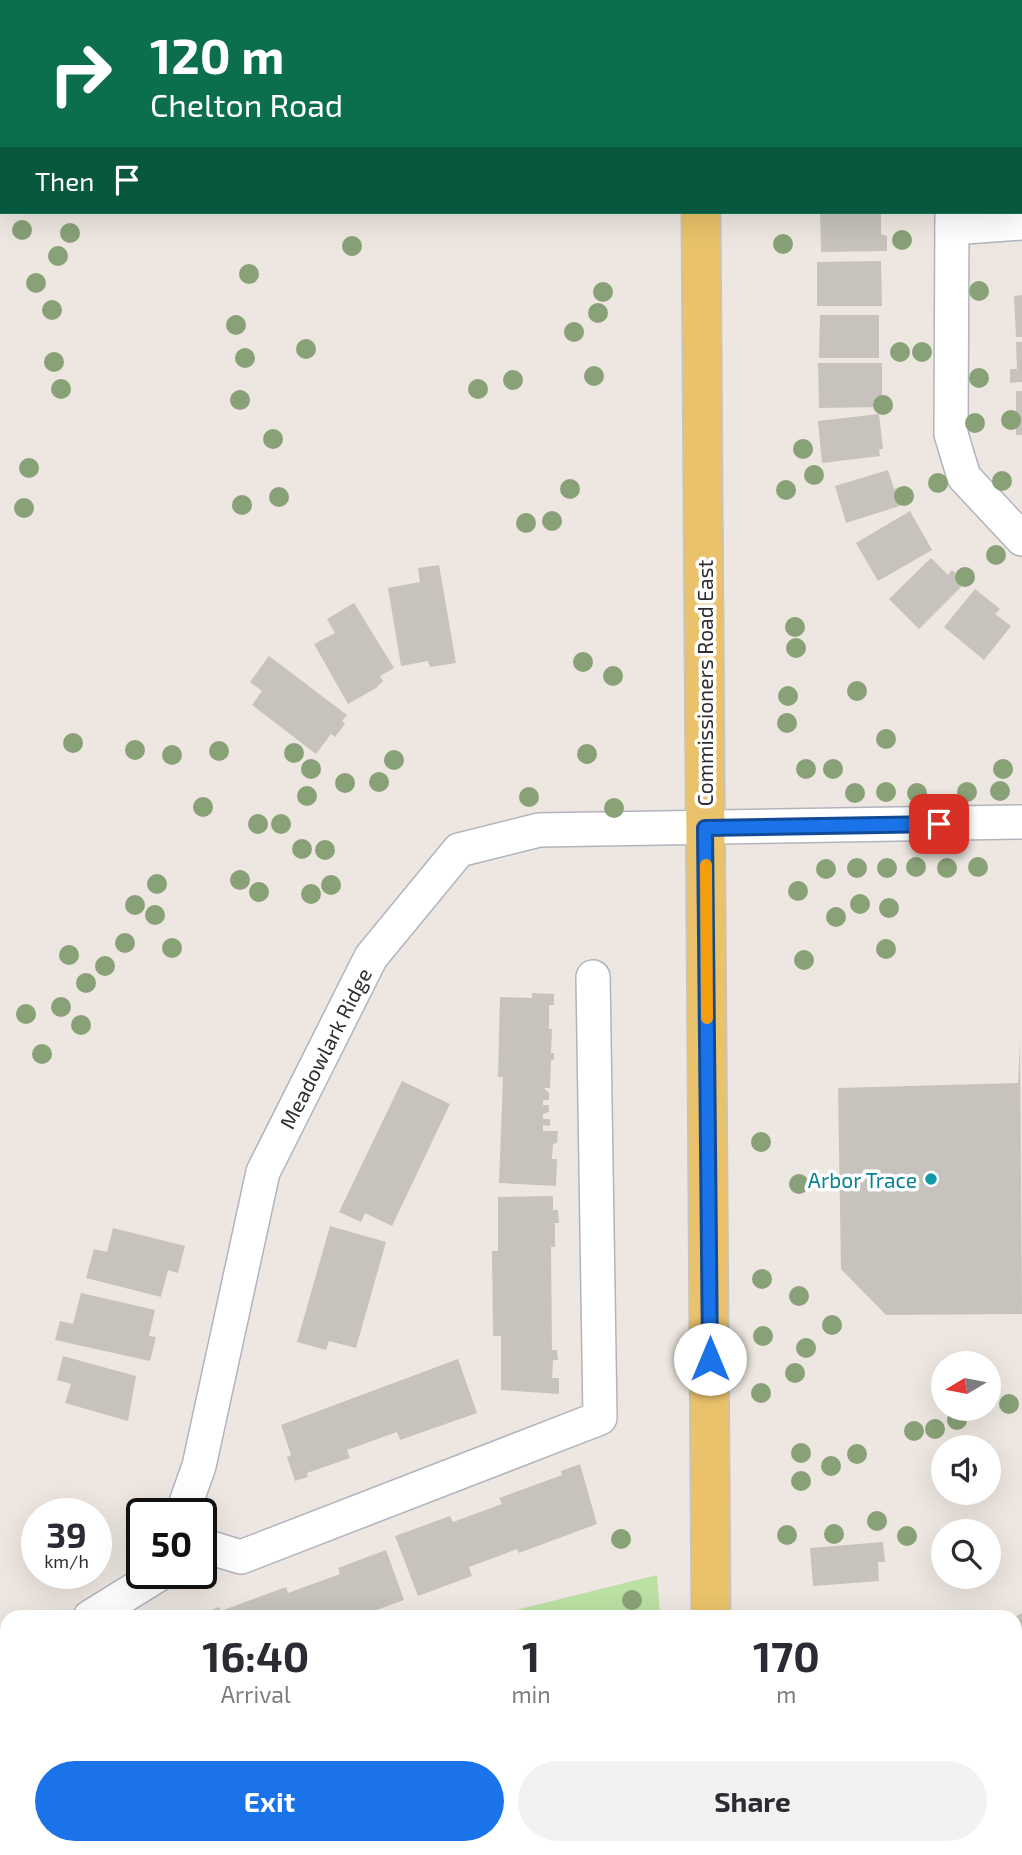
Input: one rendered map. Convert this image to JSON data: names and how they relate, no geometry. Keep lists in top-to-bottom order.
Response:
{
  "streets": {
    "main road": ["Commissioners Road East"],
    "street": ["Meadowlark Ridge"]
  },
  "crossings": [
    ["Commissioners Road East", "Meadowlark Ridge"]
  ],
  "places": ["Arbor Trace"],
  "north": "left",
  "page": {
    "turn": ["120 m", "Chelton Road"],
    "then": "Then",
    "speed": "39 km/h",
    "limit": "50",
    "eta": [
      "16:40",
      "Arrival",
      "1",
      "min",
      "170",
      "m"
    ],
    "buttons": ["Exit", "Share"]
  }
}
